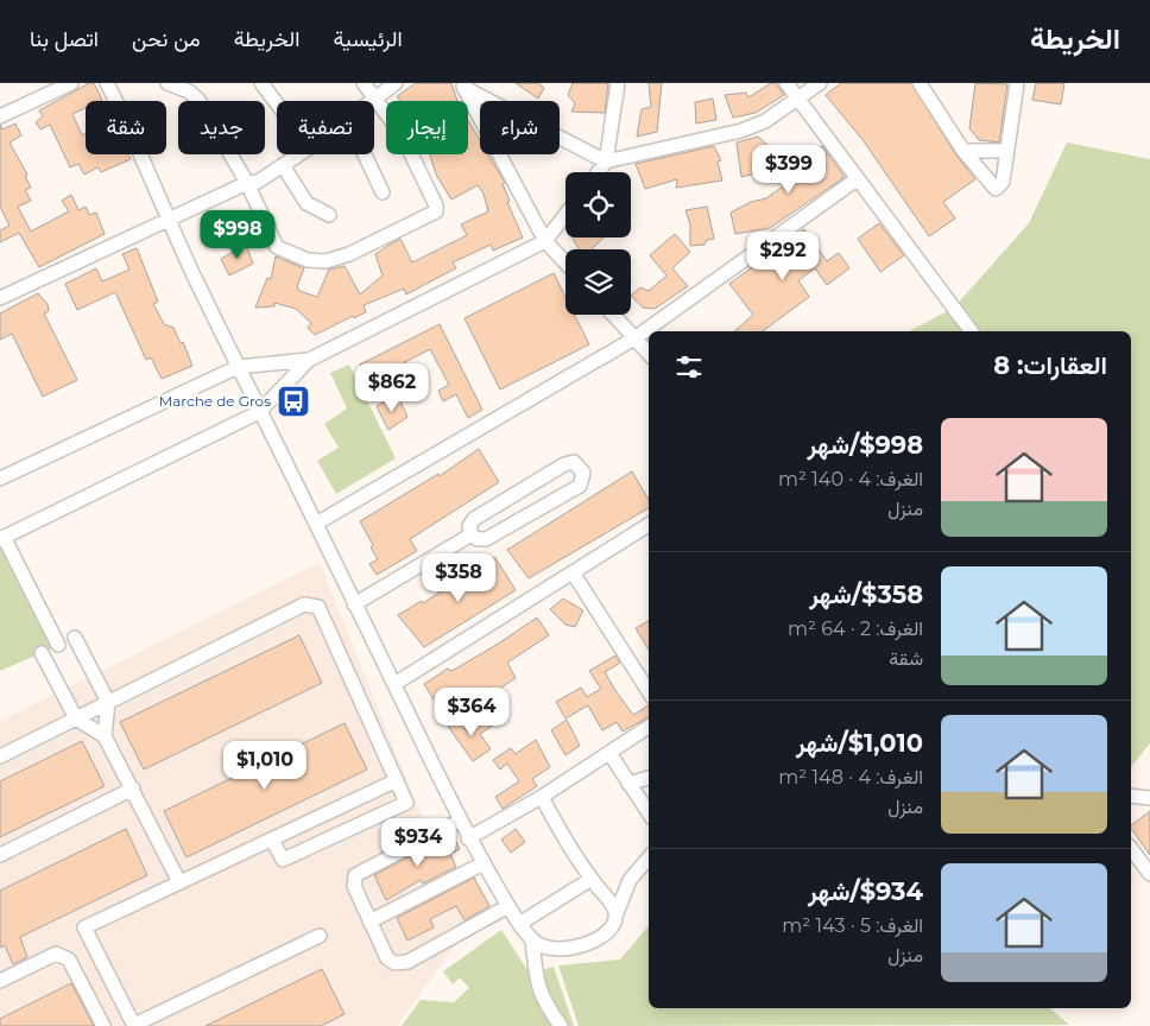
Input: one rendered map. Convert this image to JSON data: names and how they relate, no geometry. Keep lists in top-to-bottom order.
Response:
{
  "places": {
    "bus stop": ["Marche de Gros"]
  },
  "page": {
    "header": "الخريطة",
    "nav": [
      "الرئيسية",
      "الخريطة",
      "من نحن",
      "اتصل بنا"
    ],
    "chip": [
      "شراء",
      "إيجار",
      "تصفية",
      "جديد",
      "شقة"
    ],
    "price": [
      "$399",
      "$998",
      "$292",
      "$862",
      "$358",
      "$364",
      "$1,010",
      "$934"
    ],
    "heading": "العقارات: 8",
    "list": [
      {
        "name": "$998/شهر",
        "note": "الغرف: 4 · 140 m² · منزل"
      },
      {
        "name": "$358/شهر",
        "note": "الغرف: 2 · 64 m² · شقة"
      },
      {
        "name": "$1,010/شهر",
        "note": "الغرف: 4 · 148 m² · منزل"
      },
      {
        "name": "$934/شهر",
        "note": "الغرف: 5 · 143 m² · منزل"
      }
    ]
  }
}
